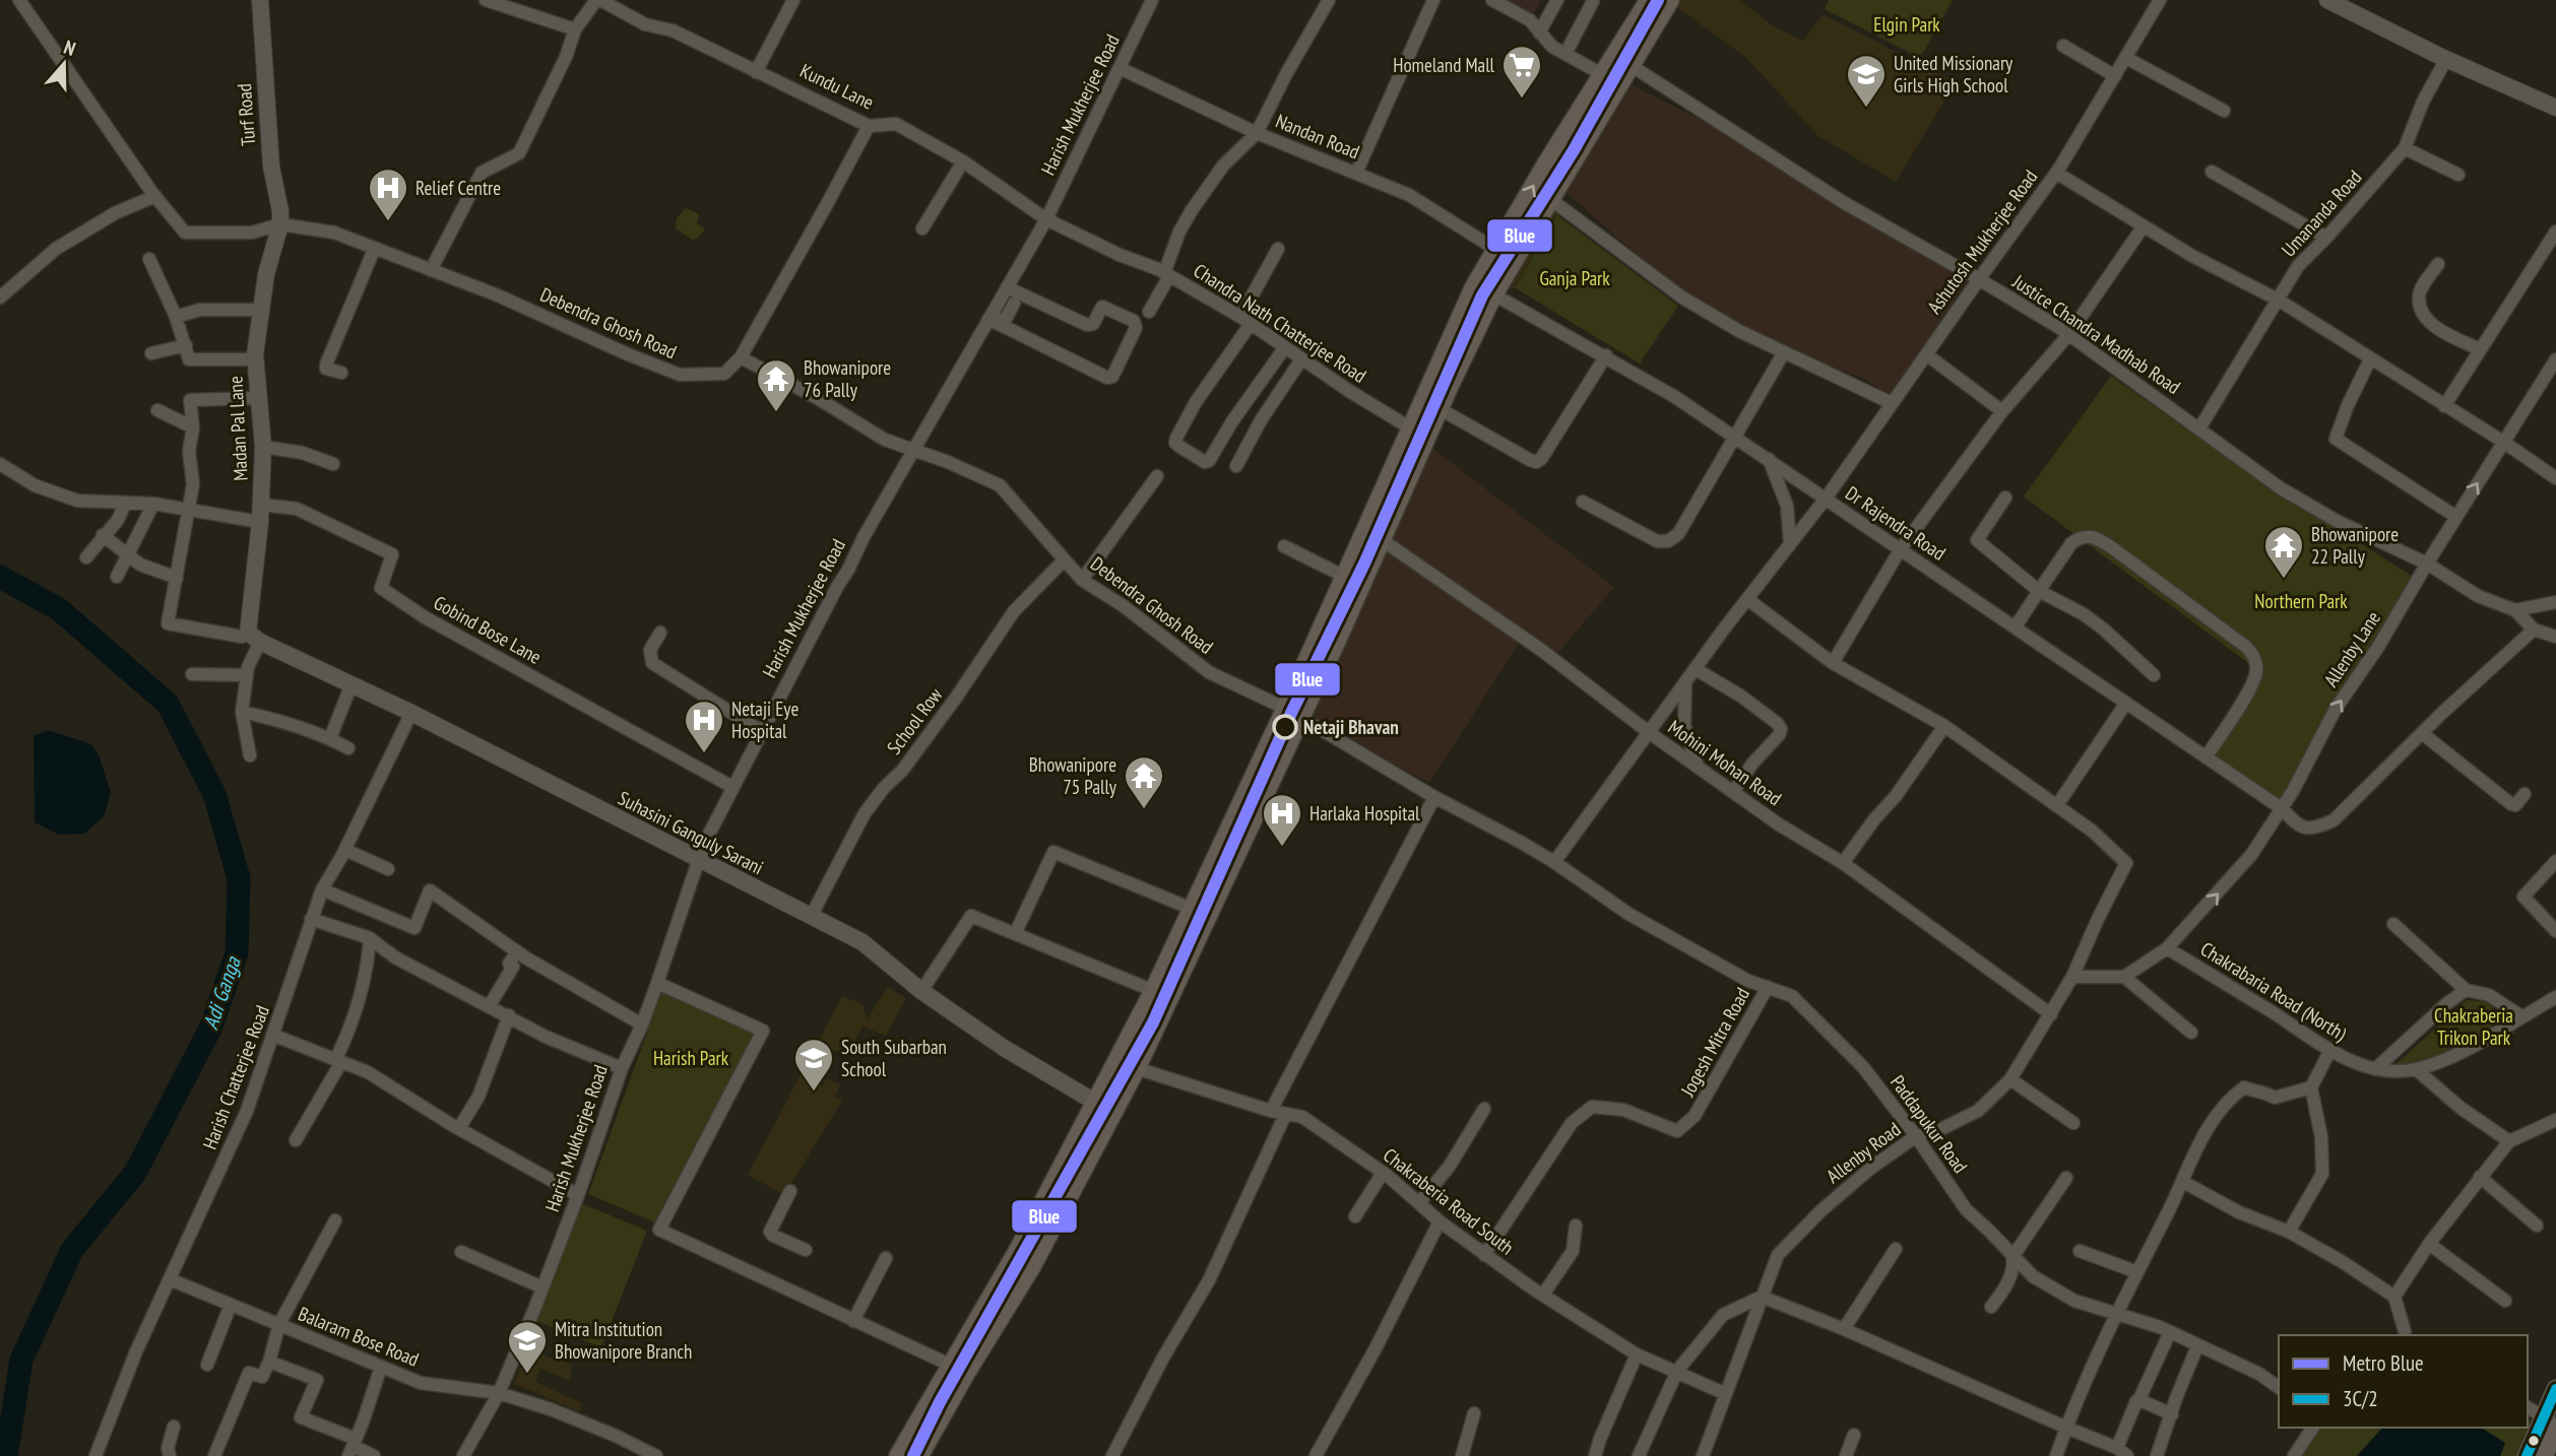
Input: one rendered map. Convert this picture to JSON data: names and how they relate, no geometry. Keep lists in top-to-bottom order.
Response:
{
  "streets": {
    "street": [
      "Kundu Lane",
      "Harish Mukherjee Road",
      "Turf Road",
      "Nandan Road",
      "Umananda Road",
      "Ashutosh Mukherjee Road",
      "Debendra Ghosh Road",
      "Chandra Nath Chatterjee Road",
      "Justice Chandra Madhab Road",
      "Madan Pal Lane",
      "Dr Rajendra Road",
      "Gobind Bose Lane",
      "Allenby Lane",
      "School Row",
      "Mohini Mohan Road",
      "Suhasini Ganguly Sarani",
      "Chakrabaria Road (North)",
      "Jogesh Mitra Road",
      "Harish Chatterjee Road",
      "Paddapukur Road",
      "Allenby Road",
      "Chakraberia Road South",
      "Balaram Bose Road"
    ]
  },
  "crossings": [
    ["Kundu Lane", "Harish Mukherjee Road"],
    ["Kundu Lane", "Chandra Nath Chatterjee Road"],
    ["Harish Mukherjee Road", "Nandan Road"],
    ["Harish Mukherjee Road", "Debendra Ghosh Road"],
    ["Harish Mukherjee Road", "Chandra Nath Chatterjee Road"],
    ["Harish Mukherjee Road", "Gobind Bose Lane"],
    ["Harish Mukherjee Road", "Suhasini Ganguly Sarani"],
    ["Harish Mukherjee Road", "Balaram Bose Road"],
    ["Turf Road", "Debendra Ghosh Road"],
    ["Turf Road", "Madan Pal Lane"],
    ["Umananda Road", "Justice Chandra Madhab Road"],
    ["Ashutosh Mukherjee Road", "Justice Chandra Madhab Road"],
    ["Ashutosh Mukherjee Road", "Dr Rajendra Road"],
    ["Ashutosh Mukherjee Road", "Mohini Mohan Road"],
    ["Ashutosh Mukherjee Road", "Paddapukur Road"],
    ["Debendra Ghosh Road", "Madan Pal Lane"],
    ["Debendra Ghosh Road", "School Row"],
    ["Debendra Ghosh Road", "Paddapukur Road"],
    ["Justice Chandra Madhab Road", "Dr Rajendra Road"],
    ["Justice Chandra Madhab Road", "Allenby Lane"],
    ["Madan Pal Lane", "Gobind Bose Lane"],
    ["Madan Pal Lane", "Suhasini Ganguly Sarani"],
    ["Dr Rajendra Road", "Allenby Lane"],
    ["Allenby Lane", "Chakrabaria Road (North)"],
    ["School Row", "Suhasini Ganguly Sarani"],
    ["Mohini Mohan Road", "Allenby Road"],
    ["Suhasini Ganguly Sarani", "Harish Chatterjee Road"],
    ["Jogesh Mitra Road", "Paddapukur Road"],
    ["Jogesh Mitra Road", "Chakraberia Road South"],
    ["Harish Chatterjee Road", "Balaram Bose Road"],
    ["Paddapukur Road", "Allenby Road"],
    ["Allenby Road", "Chakraberia Road South"]
  ],
  "one_way": ["Allenby Lane"],
  "water": ["Adi Ganga"],
  "parks": [
    "Elgin Park",
    "Ganja Park",
    "Northern Park",
    "Chakraberia Trikon Park",
    "Harish Park"
  ],
  "places": {
    "supermarket": ["Homeland Mall"],
    "school or university": ["United Missionary Girls High School", "South Subarban School", "Mitra Institution Bhowanipore Branch"],
    "hospital": ["Relief Centre", "Netaji Eye Hospital", "Harlaka Hospital"],
    "temple": ["Bhowanipore 76 Pally", "Bhowanipore 22 Pally", "Bhowanipore 75 Pally"],
    "other": ["Netaji Bhavan"]
  },
  "lines": ["metro line Blue", "transit line 3C/2"],
  "legend": ["Metro Blue", "3C/2"],
  "north": "top"
}
